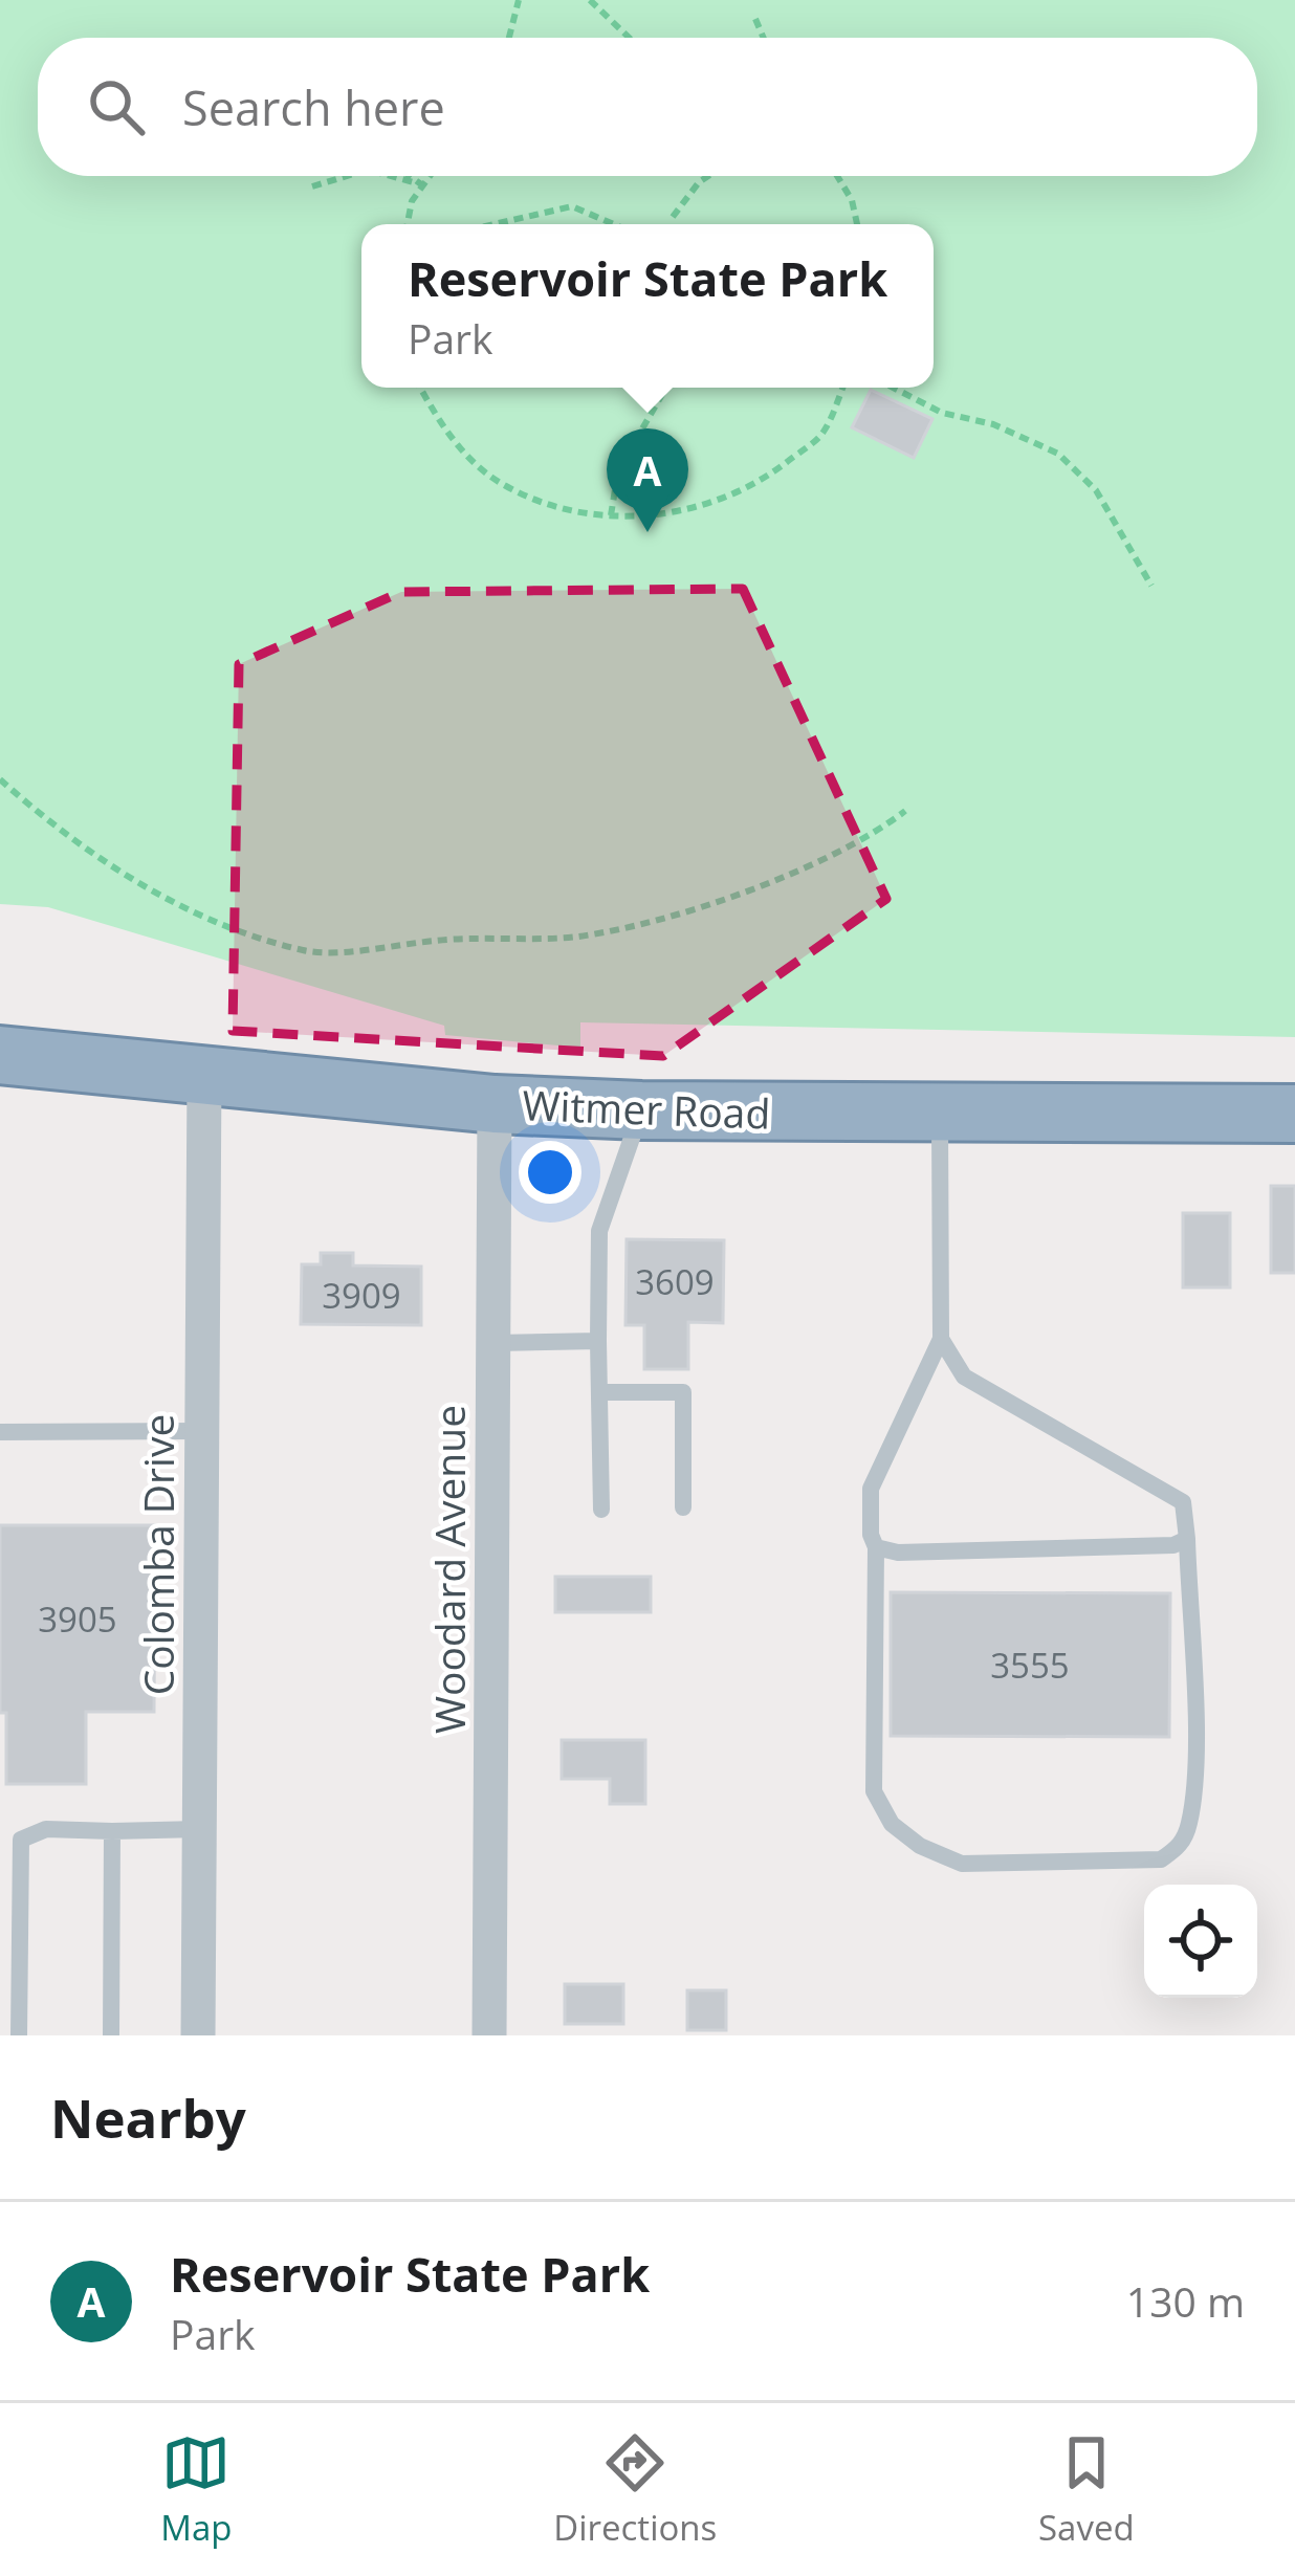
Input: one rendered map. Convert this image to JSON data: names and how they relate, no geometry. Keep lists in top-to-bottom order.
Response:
{
  "streets": {
    "highway": ["Witmer Road"],
    "street": ["Colomba Drive", "Woodard Avenue"]
  },
  "crossings": [
    ["Witmer Road", "Colomba Drive"],
    ["Witmer Road", "Woodard Avenue"]
  ],
  "house_numbers": [
    "3609",
    "3909",
    "3905",
    "3555"
  ],
  "page": {
    "search": "Search here",
    "popup": ["Reservoir State Park", "Park"],
    "pins": "A",
    "heading": "Nearby",
    "list": [
      {
        "mark": "A",
        "name": "Reservoir State Park",
        "note": "Park",
        "value": "130 m"
      }
    ],
    "nav": ["Map", "Directions", "Saved"]
  }
}
